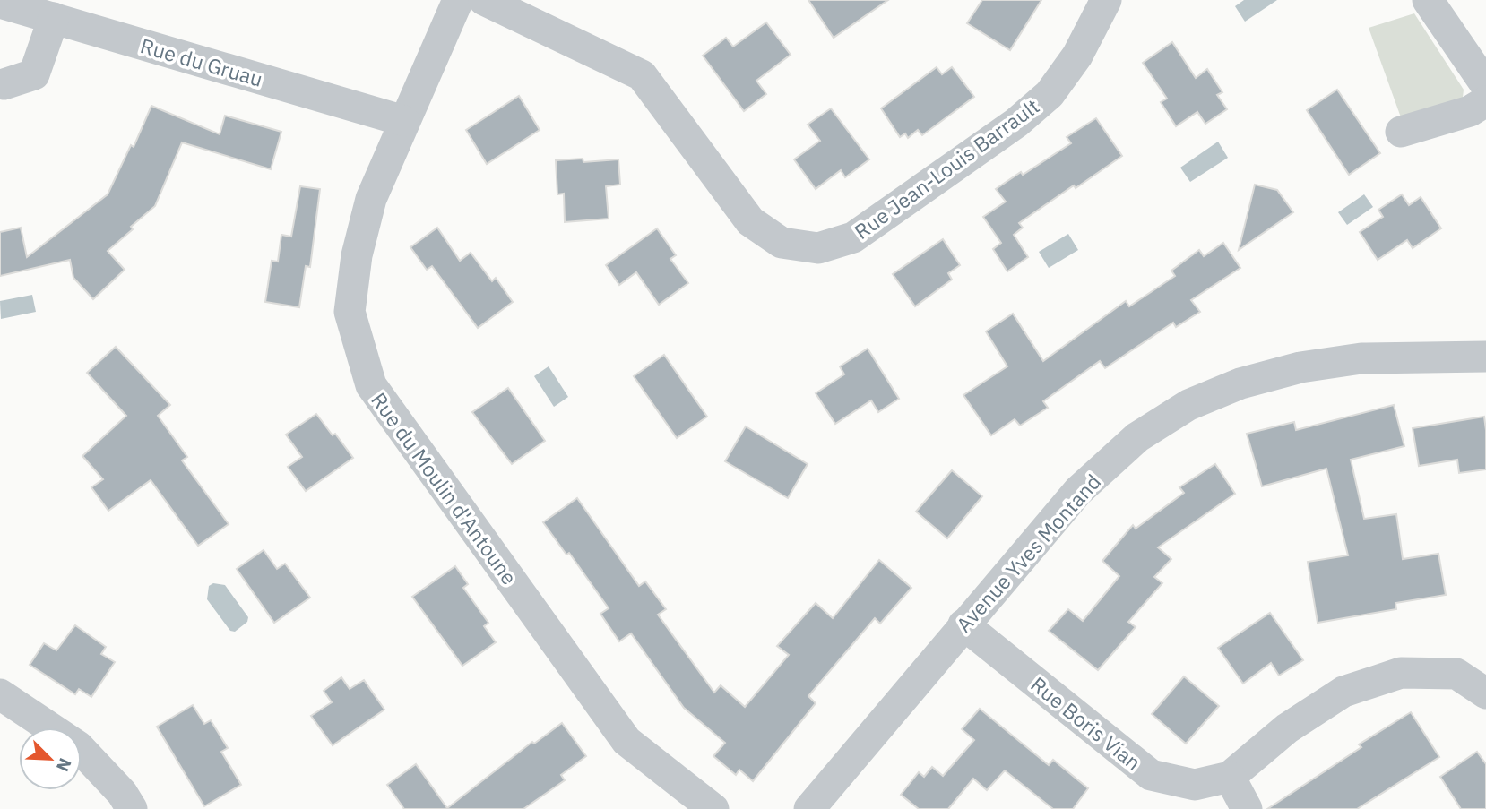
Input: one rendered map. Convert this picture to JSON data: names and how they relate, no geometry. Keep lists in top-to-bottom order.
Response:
{
  "streets": {
    "street": [
      "Rue du Gruau",
      "Rue Jean-Louis Barrault",
      "Rue du Moulin d'Antoune",
      "Avenue Yves Montand",
      "Rue Boris Vian"
    ]
  },
  "crossings": [
    ["Rue du Gruau", "Rue du Moulin d'Antoune"],
    ["Avenue Yves Montand", "Rue Boris Vian"]
  ],
  "north": "bottom right"
}
